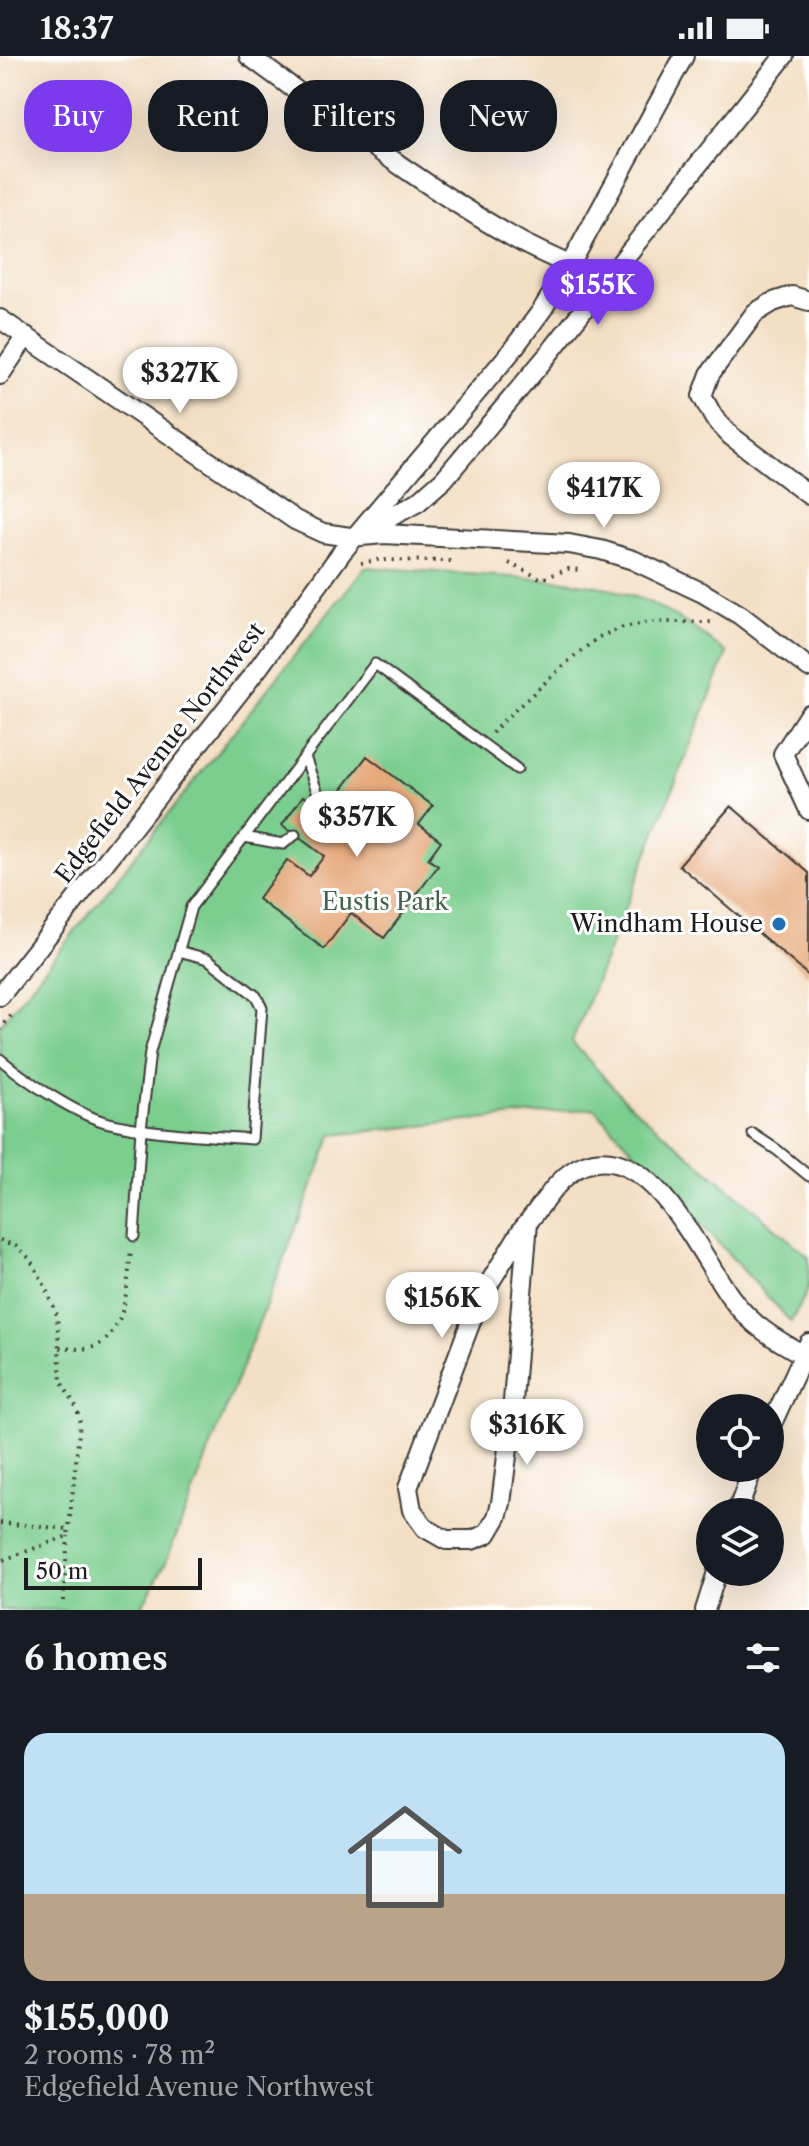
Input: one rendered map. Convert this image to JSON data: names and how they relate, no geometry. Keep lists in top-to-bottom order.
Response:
{
  "streets": {
    "street": ["Edgefield Avenue Northwest"]
  },
  "parks": ["Eustis Park"],
  "places": ["Windham House"],
  "scale_bar": "50 m",
  "page": {
    "status": "18:37",
    "chip": [
      "Buy",
      "Rent",
      "Filters",
      "New"
    ],
    "price": [
      "$155K",
      "$327K",
      "$417K",
      "$357K",
      "$156K",
      "$316K"
    ],
    "scale": "50 m",
    "heading": "6 homes",
    "list": [
      {
        "name": "$155,000",
        "note": "2 rooms · 78 m² · Edgefield Avenue Northwest"
      }
    ]
  }
}
